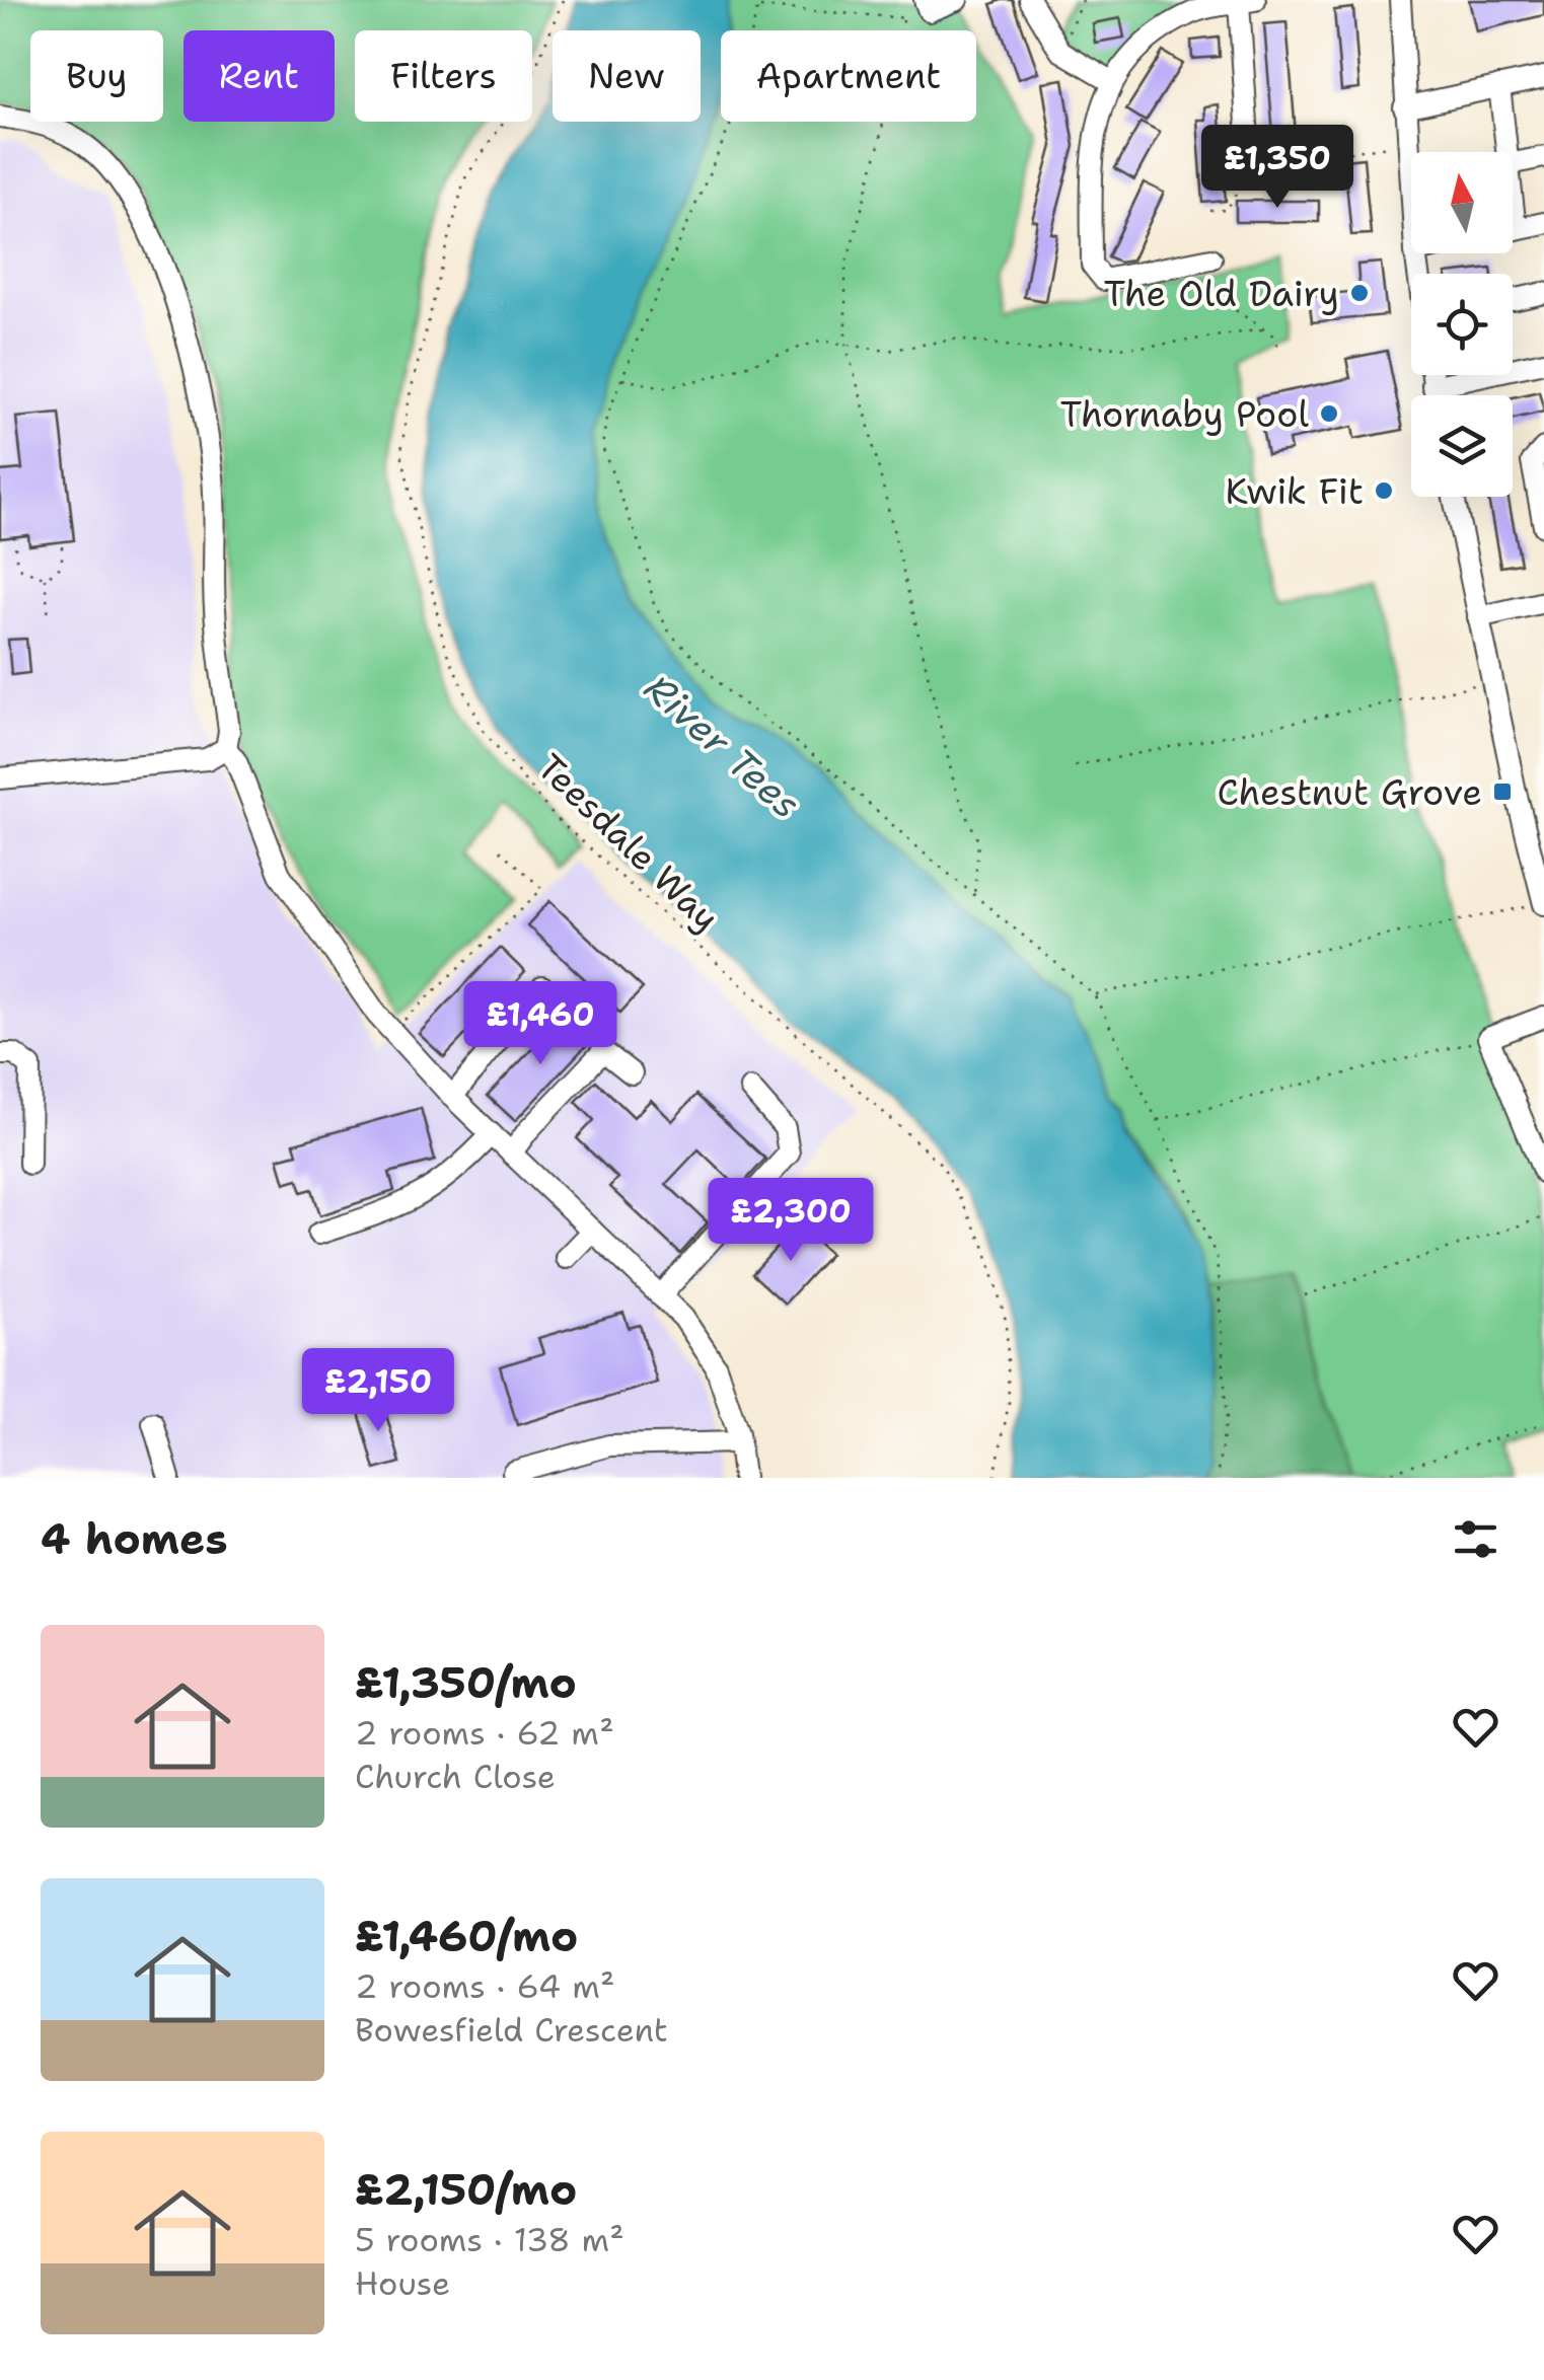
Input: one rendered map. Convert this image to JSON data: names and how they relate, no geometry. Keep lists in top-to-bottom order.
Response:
{
  "streets": {
    "path": ["Teesdale Way"]
  },
  "water": ["River Tees"],
  "places": {
    "other": ["The Old Dairy", "Thornaby Pool", "Kwik Fit"],
    "transit": ["Chestnut Grove"]
  },
  "north": "top",
  "page": {
    "chip": [
      "Buy",
      "Rent",
      "Filters",
      "New",
      "Apartment"
    ],
    "price": [
      "£1,350",
      "£1,460",
      "£2,300",
      "£2,150"
    ],
    "heading": "4 homes",
    "list": [
      {
        "name": "£1,350/mo",
        "note": "2 rooms · 62 m² · Church Close"
      },
      {
        "name": "£1,460/mo",
        "note": "2 rooms · 64 m² · Bowesfield Crescent"
      },
      {
        "name": "£2,150/mo",
        "note": "5 rooms · 138 m² · House"
      }
    ]
  }
}
